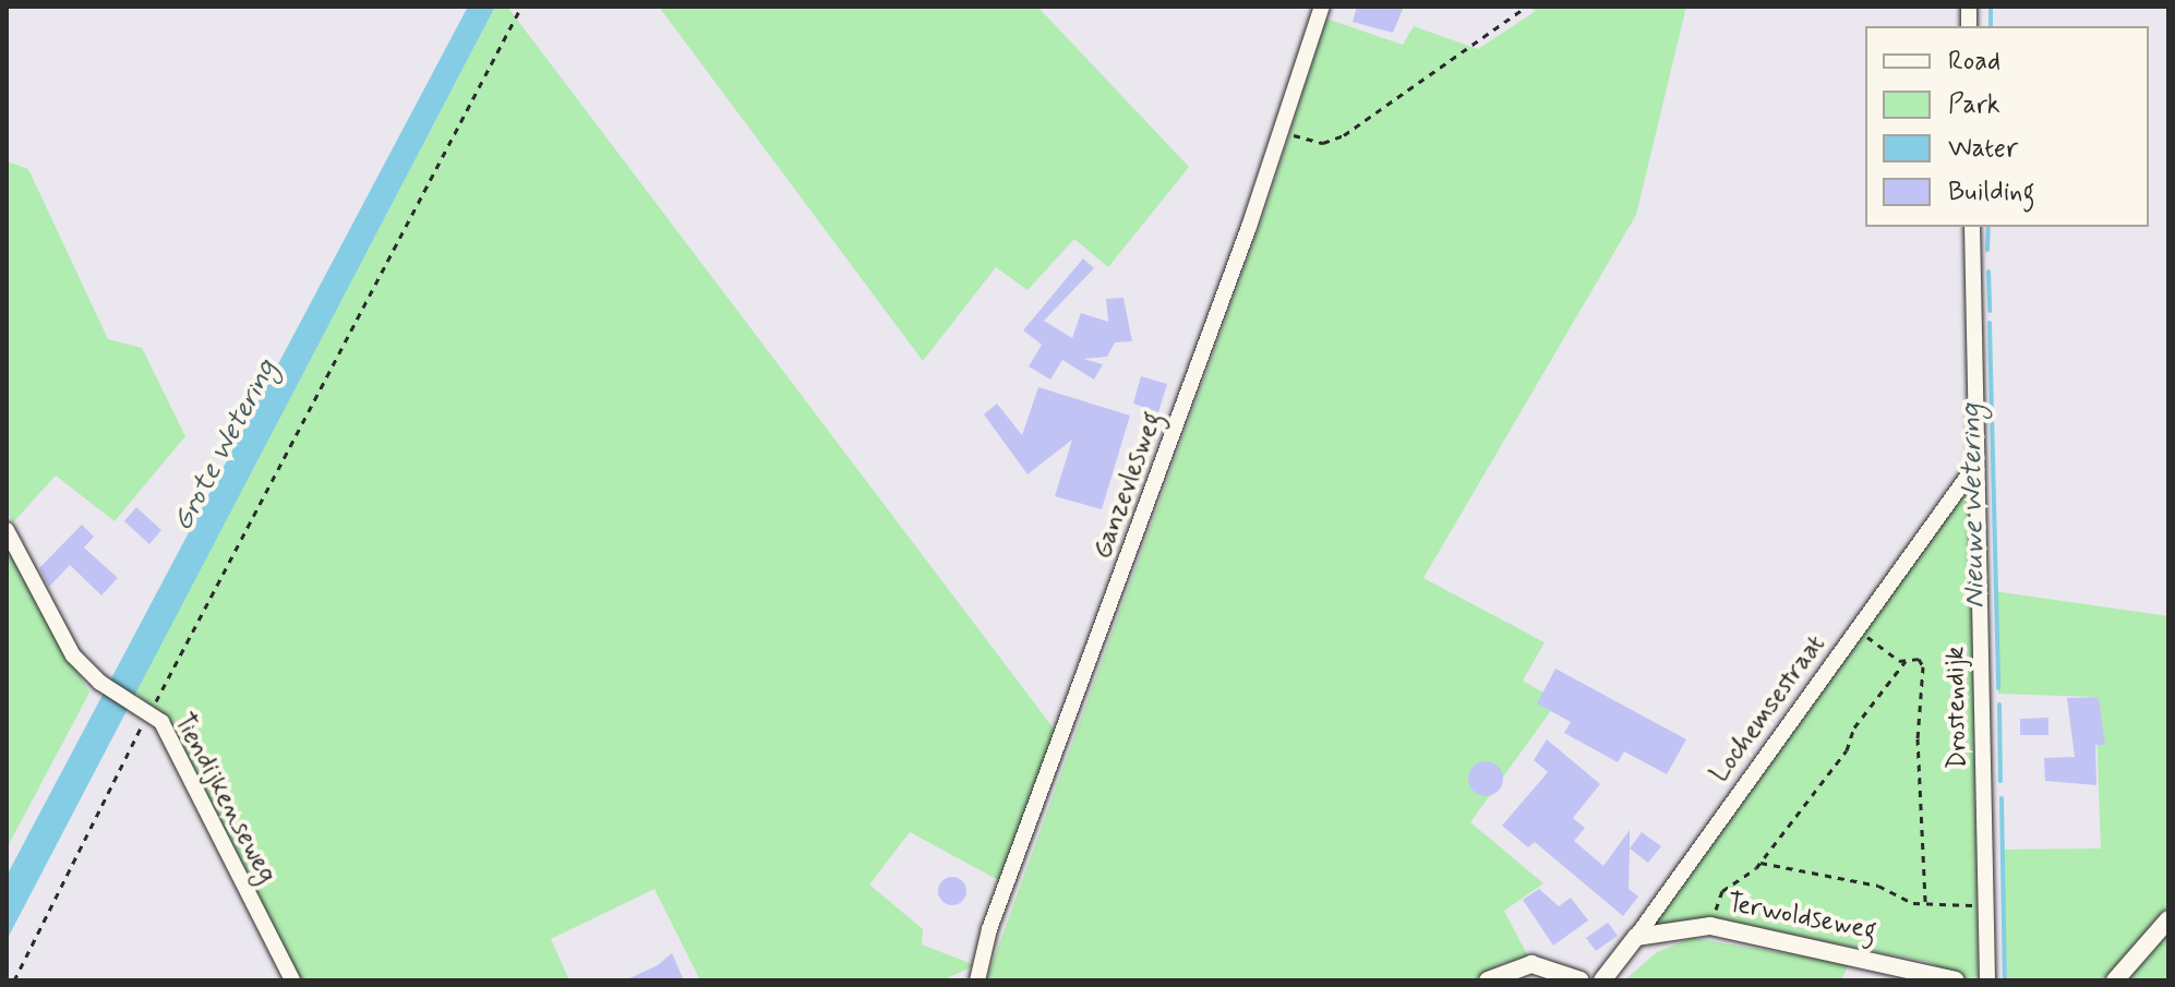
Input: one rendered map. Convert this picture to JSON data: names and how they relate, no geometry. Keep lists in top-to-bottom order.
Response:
{
  "streets": {
    "street": [
      "Ganzevlesweg",
      "Drostendijk",
      "Lochemsestraat",
      "Tiendijkenseweg",
      "Terwoldseweg"
    ]
  },
  "crossings": [
    ["Drostendijk", "Lochemsestraat"],
    ["Lochemsestraat", "Terwoldseweg"]
  ],
  "water": ["Grote Wetering", "Nieuwe Wetering"],
  "legend": [
    "Road",
    "Park",
    "Water",
    "Building"
  ]
}
